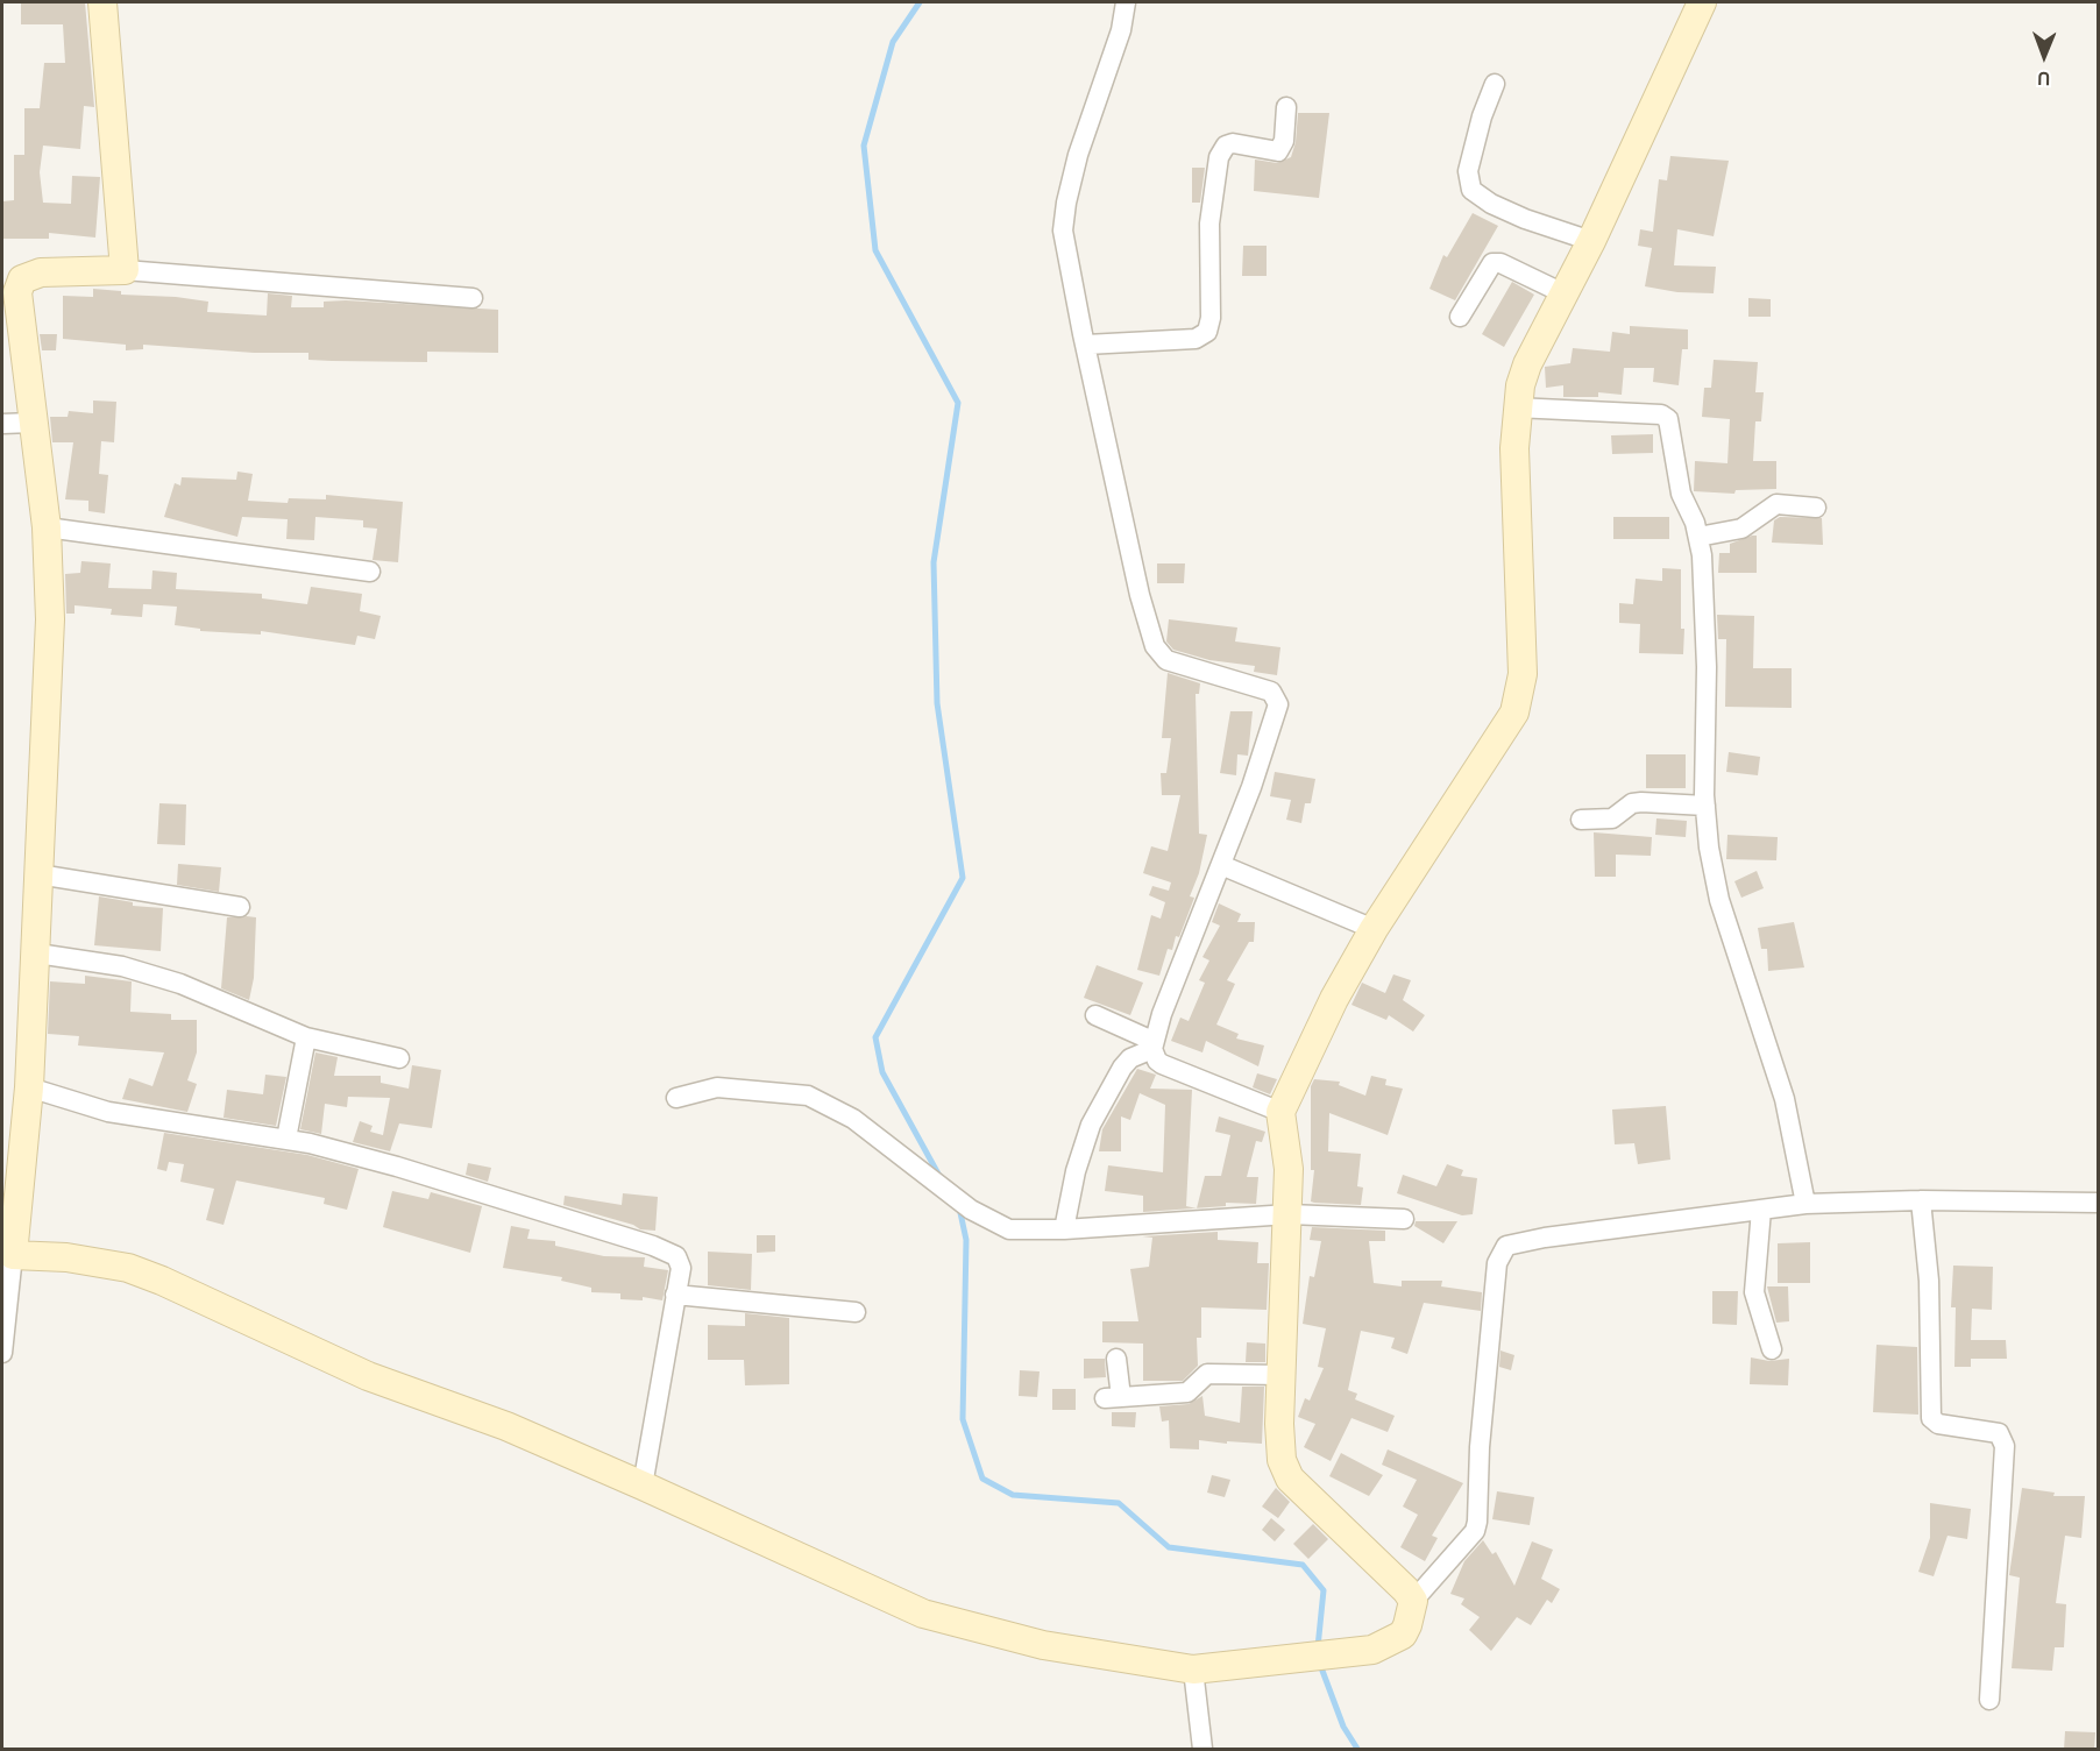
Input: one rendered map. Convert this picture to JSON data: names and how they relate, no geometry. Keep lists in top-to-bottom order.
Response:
{
  "north": "bottom"
}
